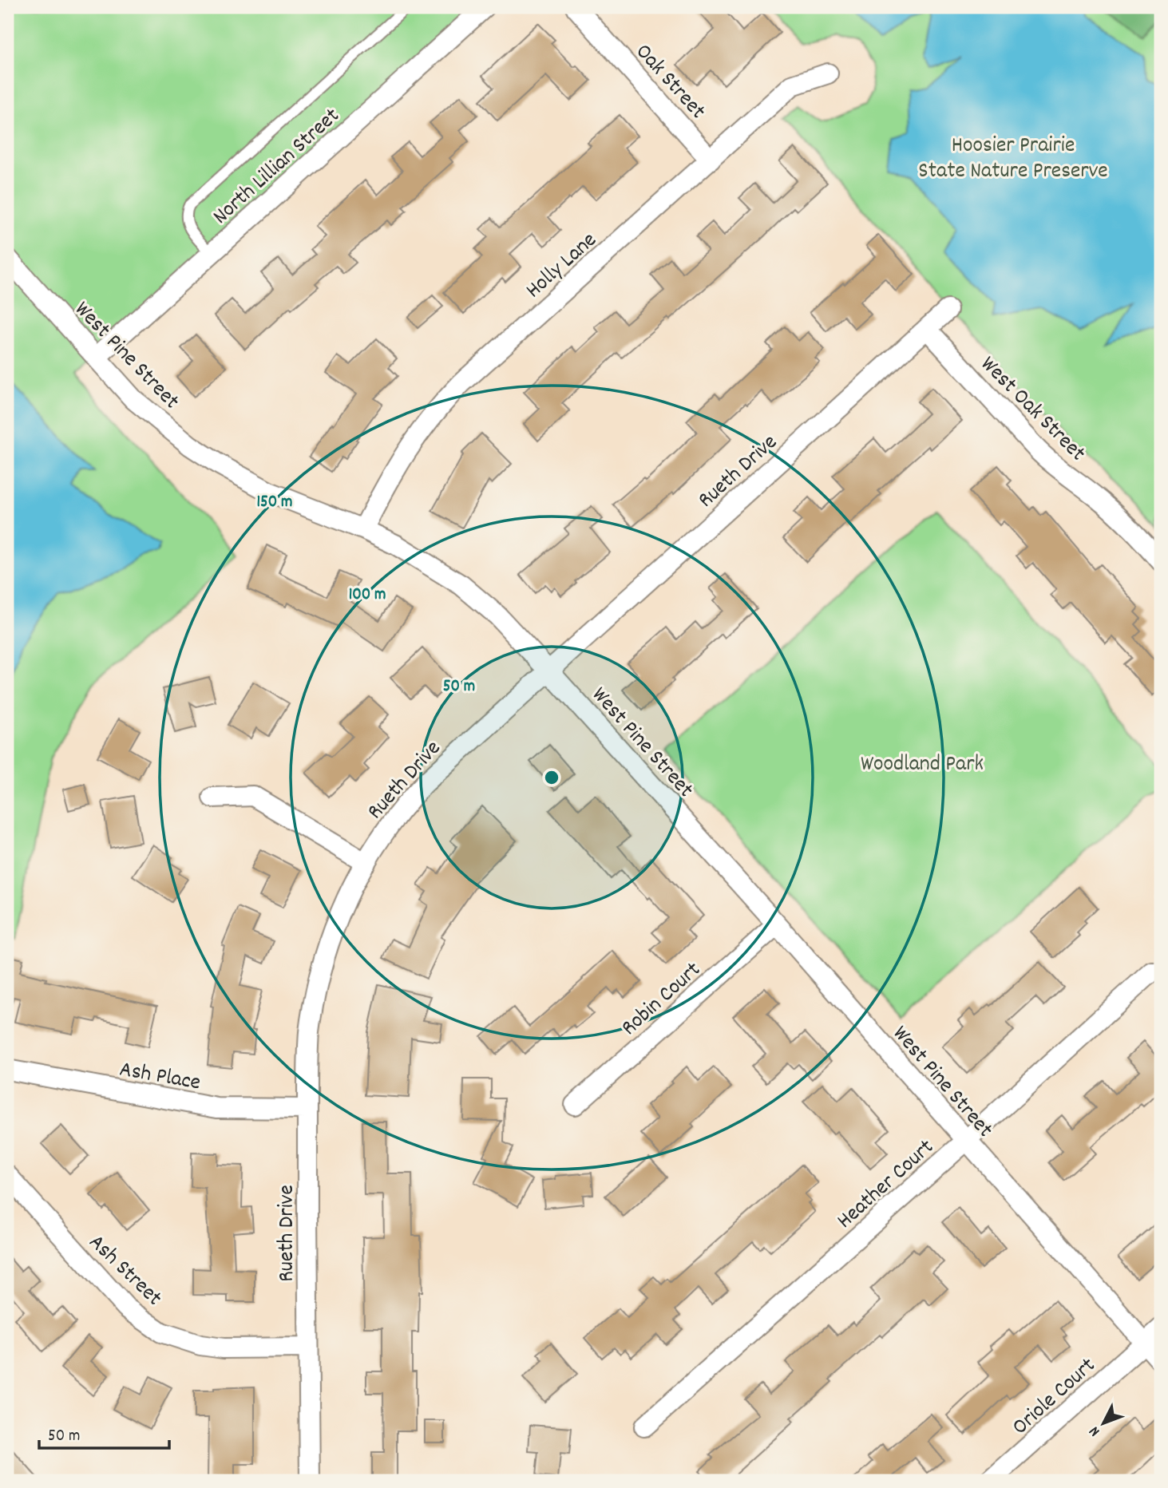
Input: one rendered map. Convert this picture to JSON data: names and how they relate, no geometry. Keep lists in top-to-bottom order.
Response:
{
  "streets": {
    "street": [
      "Oak Street",
      "North Lillian Street",
      "Holly Lane",
      "West Pine Street",
      "West Oak Street",
      "Rueth Drive",
      "Robin Court",
      "Ash Place",
      "Heather Court",
      "Ash Street",
      "Oriole Court"
    ]
  },
  "crossings": [
    ["Oak Street", "Holly Lane"],
    ["North Lillian Street", "West Pine Street"],
    ["Holly Lane", "West Pine Street"],
    ["West Pine Street", "Rueth Drive"],
    ["West Pine Street", "Robin Court"],
    ["West Pine Street", "Heather Court"],
    ["West Pine Street", "Oriole Court"],
    ["West Oak Street", "Rueth Drive"],
    ["Rueth Drive", "Ash Place"],
    ["Rueth Drive", "Ash Street"]
  ],
  "parks": ["Hoosier Prairie State Nature Preserve", "Woodland Park"],
  "scale_bar": "50 m",
  "north": "bottom left",
  "rings": ["150 m", "100 m", "50 m"]
}
